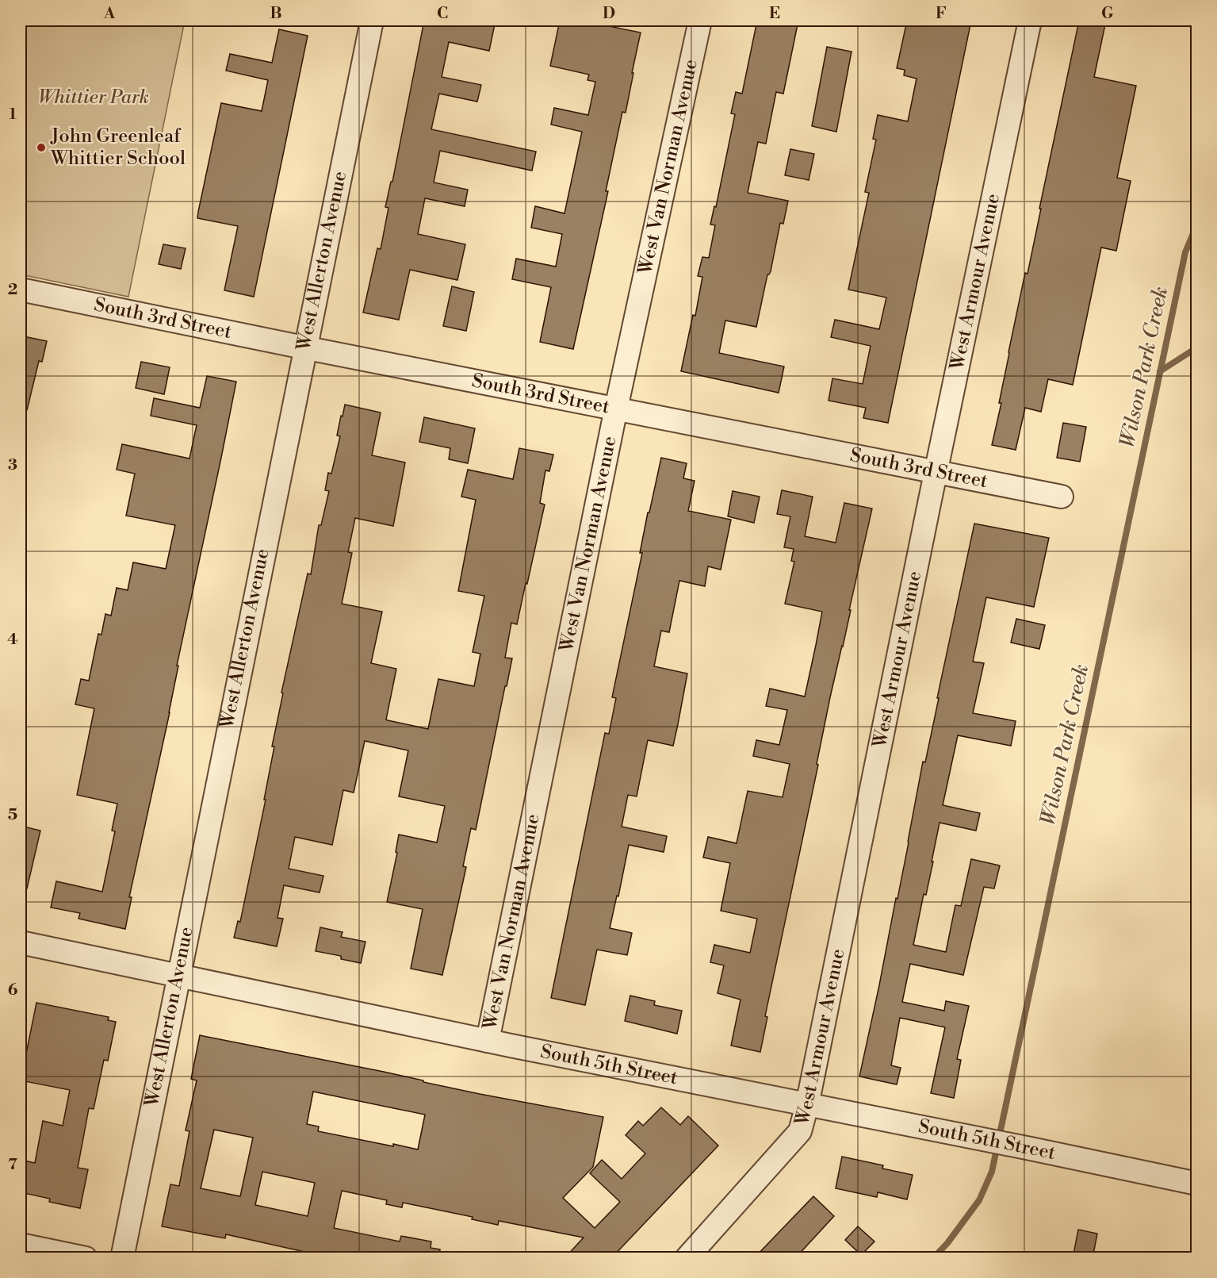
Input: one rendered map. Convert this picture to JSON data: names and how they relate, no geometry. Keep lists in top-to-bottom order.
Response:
{
  "streets": {
    "street": [
      "West Van Norman Avenue",
      "West Allerton Avenue",
      "West Armour Avenue",
      "South 3rd Street",
      "South 5th Street"
    ]
  },
  "crossings": [
    ["West Van Norman Avenue", "South 3rd Street"],
    ["West Van Norman Avenue", "South 5th Street"],
    ["West Allerton Avenue", "South 3rd Street"],
    ["West Allerton Avenue", "South 5th Street"],
    ["West Armour Avenue", "South 3rd Street"],
    ["West Armour Avenue", "South 5th Street"]
  ],
  "water": ["Wilson Park Creek"],
  "parks": ["Whittier Park"],
  "places": ["John Greenleaf Whittier School"],
  "grid": {
    "columns": [
      "A",
      "B",
      "C",
      "D",
      "E",
      "F",
      "G"
    ],
    "rows": [
      "1",
      "2",
      "3",
      "4",
      "5",
      "6",
      "7"
    ]
  }
}
